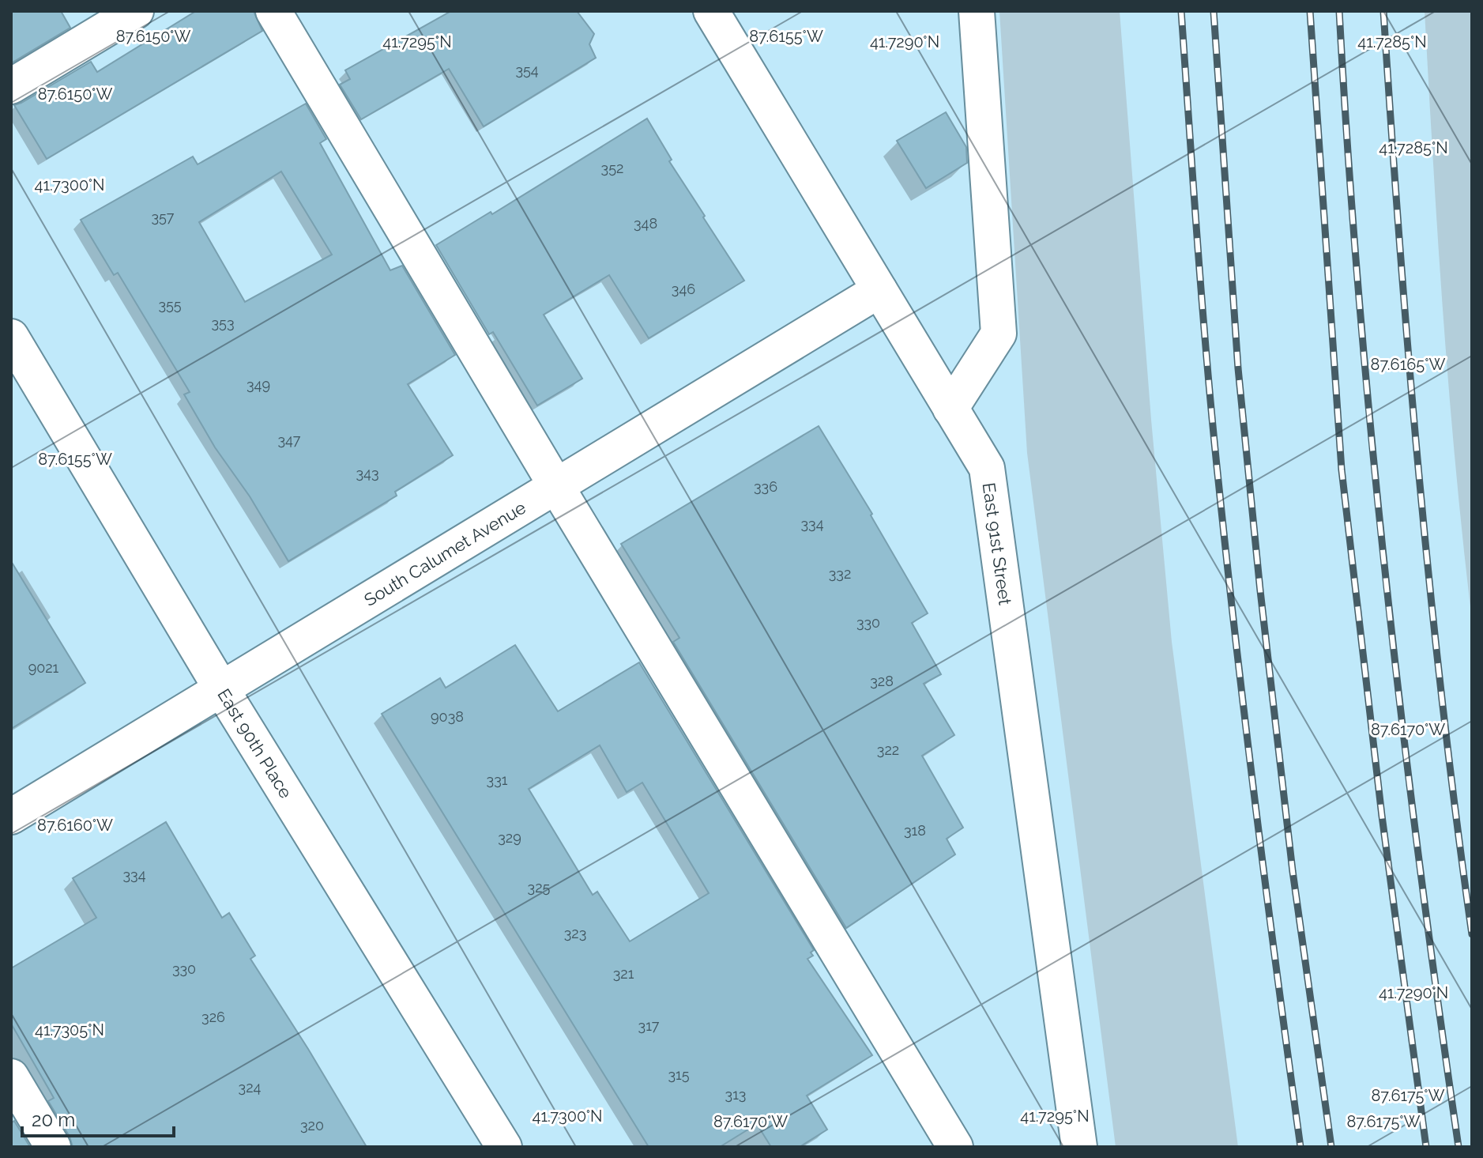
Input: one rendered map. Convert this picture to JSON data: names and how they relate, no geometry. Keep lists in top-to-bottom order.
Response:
{
  "streets": {
    "street": ["East 91st Street", "South Calumet Avenue", "East 90th Place"]
  },
  "crossings": [
    ["East 91st Street", "South Calumet Avenue"],
    ["South Calumet Avenue", "East 90th Place"]
  ],
  "house_numbers": [
    "354",
    "352",
    "357",
    "348",
    "346",
    "355",
    "353",
    "349",
    "347",
    "343",
    "336",
    "334",
    "332",
    "330",
    "9021",
    "328",
    "9038",
    "322",
    "331",
    "318",
    "329",
    "334",
    "325",
    "323",
    "330",
    "321",
    "326",
    "317",
    "315",
    "324",
    "313",
    "320"
  ],
  "scale_bar": "20 m",
  "coordinates": [
    "87.6150°W",
    "87.6155°W",
    "41.7295°N",
    "41.7290°N",
    "41.7285°N",
    "41.7300°N",
    "87.6165°W",
    "87.6170°W",
    "87.6160°W",
    "41.7305°N",
    "87.6175°W"
  ]
}
